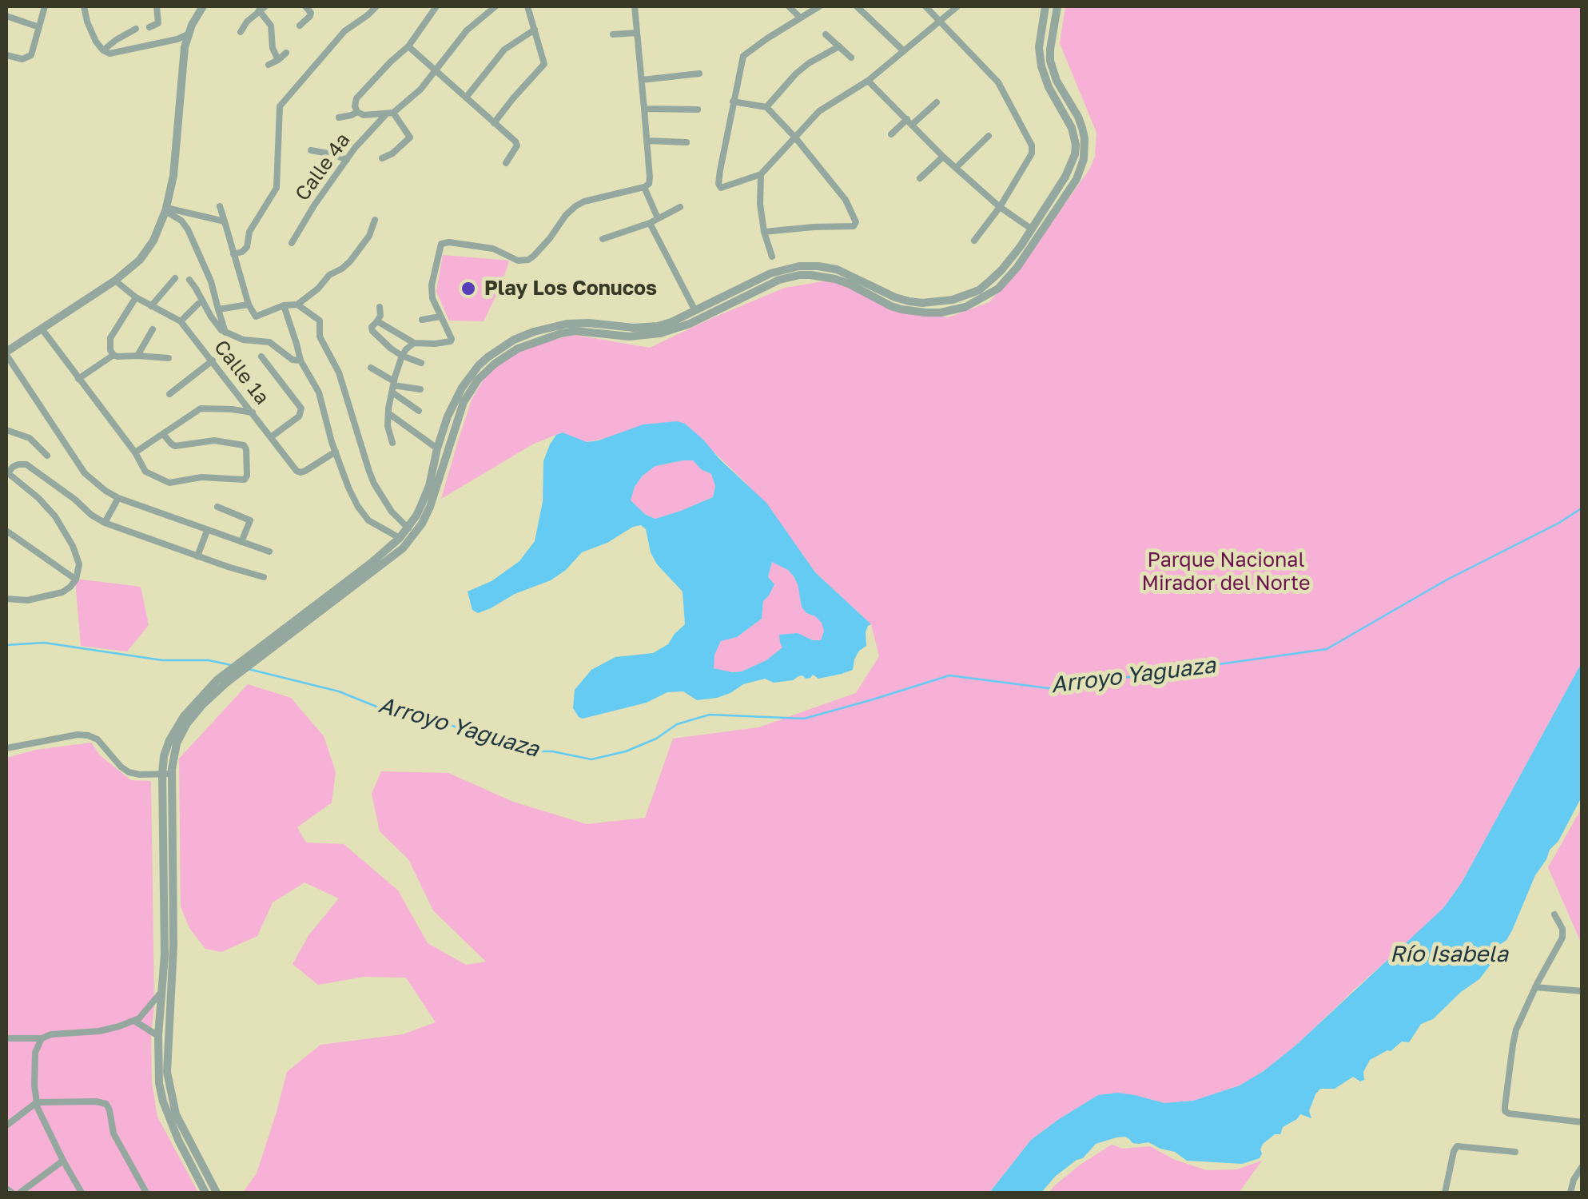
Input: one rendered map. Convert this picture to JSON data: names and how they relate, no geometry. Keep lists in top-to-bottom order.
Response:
{
  "streets": {
    "street": ["Calle 4a", "Calle 1a"]
  },
  "water": ["Arroyo Yaguaza", "Río Isabela"],
  "parks": ["Parque Nacional Mirador del Norte"],
  "places": ["Play Los Conucos"]
}
